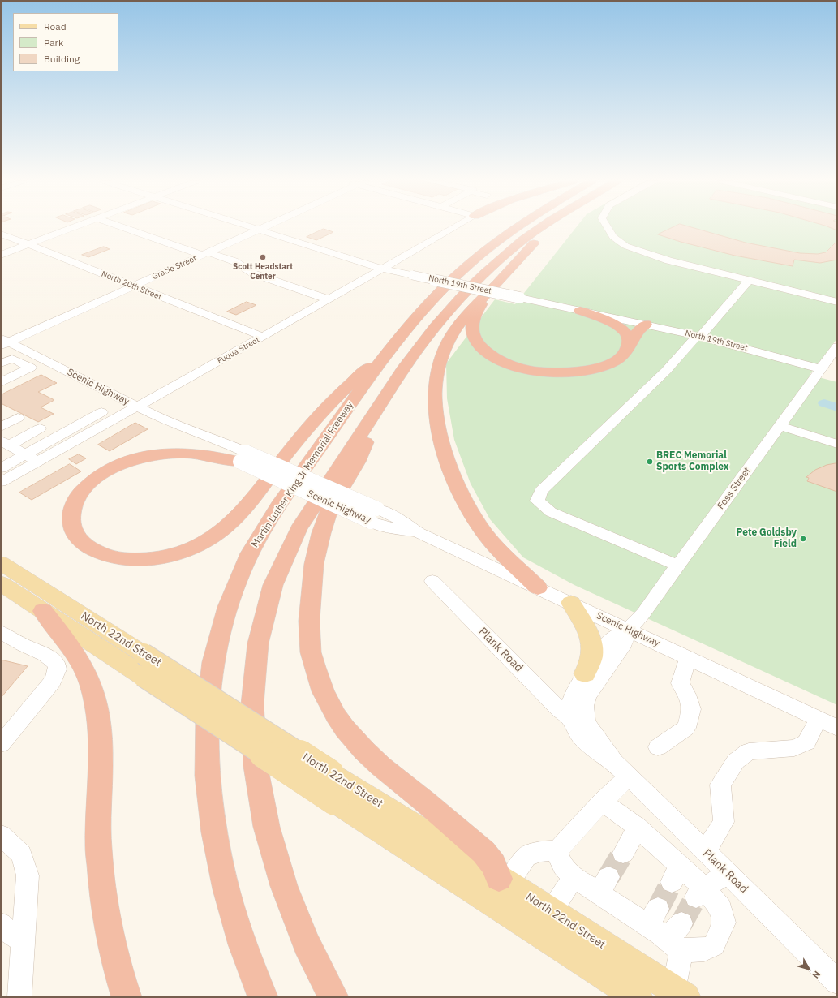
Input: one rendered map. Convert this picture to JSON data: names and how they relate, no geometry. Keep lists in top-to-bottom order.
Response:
{
  "streets": {
    "highway": ["Martin Luther King Jr Memorial Freeway"],
    "main road": ["North 22nd Street"],
    "street": [
      "Gracie Street",
      "North 19th Street",
      "North 20th Street",
      "Fuqua Street",
      "Scenic Highway",
      "Foss Street",
      "Plank Road"
    ]
  },
  "crossings": [
    ["Gracie Street", "North 19th Street"],
    ["Gracie Street", "North 20th Street"],
    ["Gracie Street", "Scenic Highway"],
    ["North 19th Street", "Fuqua Street"],
    ["North 19th Street", "Foss Street"],
    ["North 20th Street", "Fuqua Street"],
    ["Fuqua Street", "Scenic Highway"],
    ["Scenic Highway", "Foss Street"],
    ["Scenic Highway", "Plank Road"],
    ["Foss Street", "Plank Road"]
  ],
  "places": ["Scott Headstart Center", "BREC Memorial Sports Complex", "Pete Goldsby Field"],
  "legend": ["Road", "Park", "Building"],
  "north": "bottom right"
}
